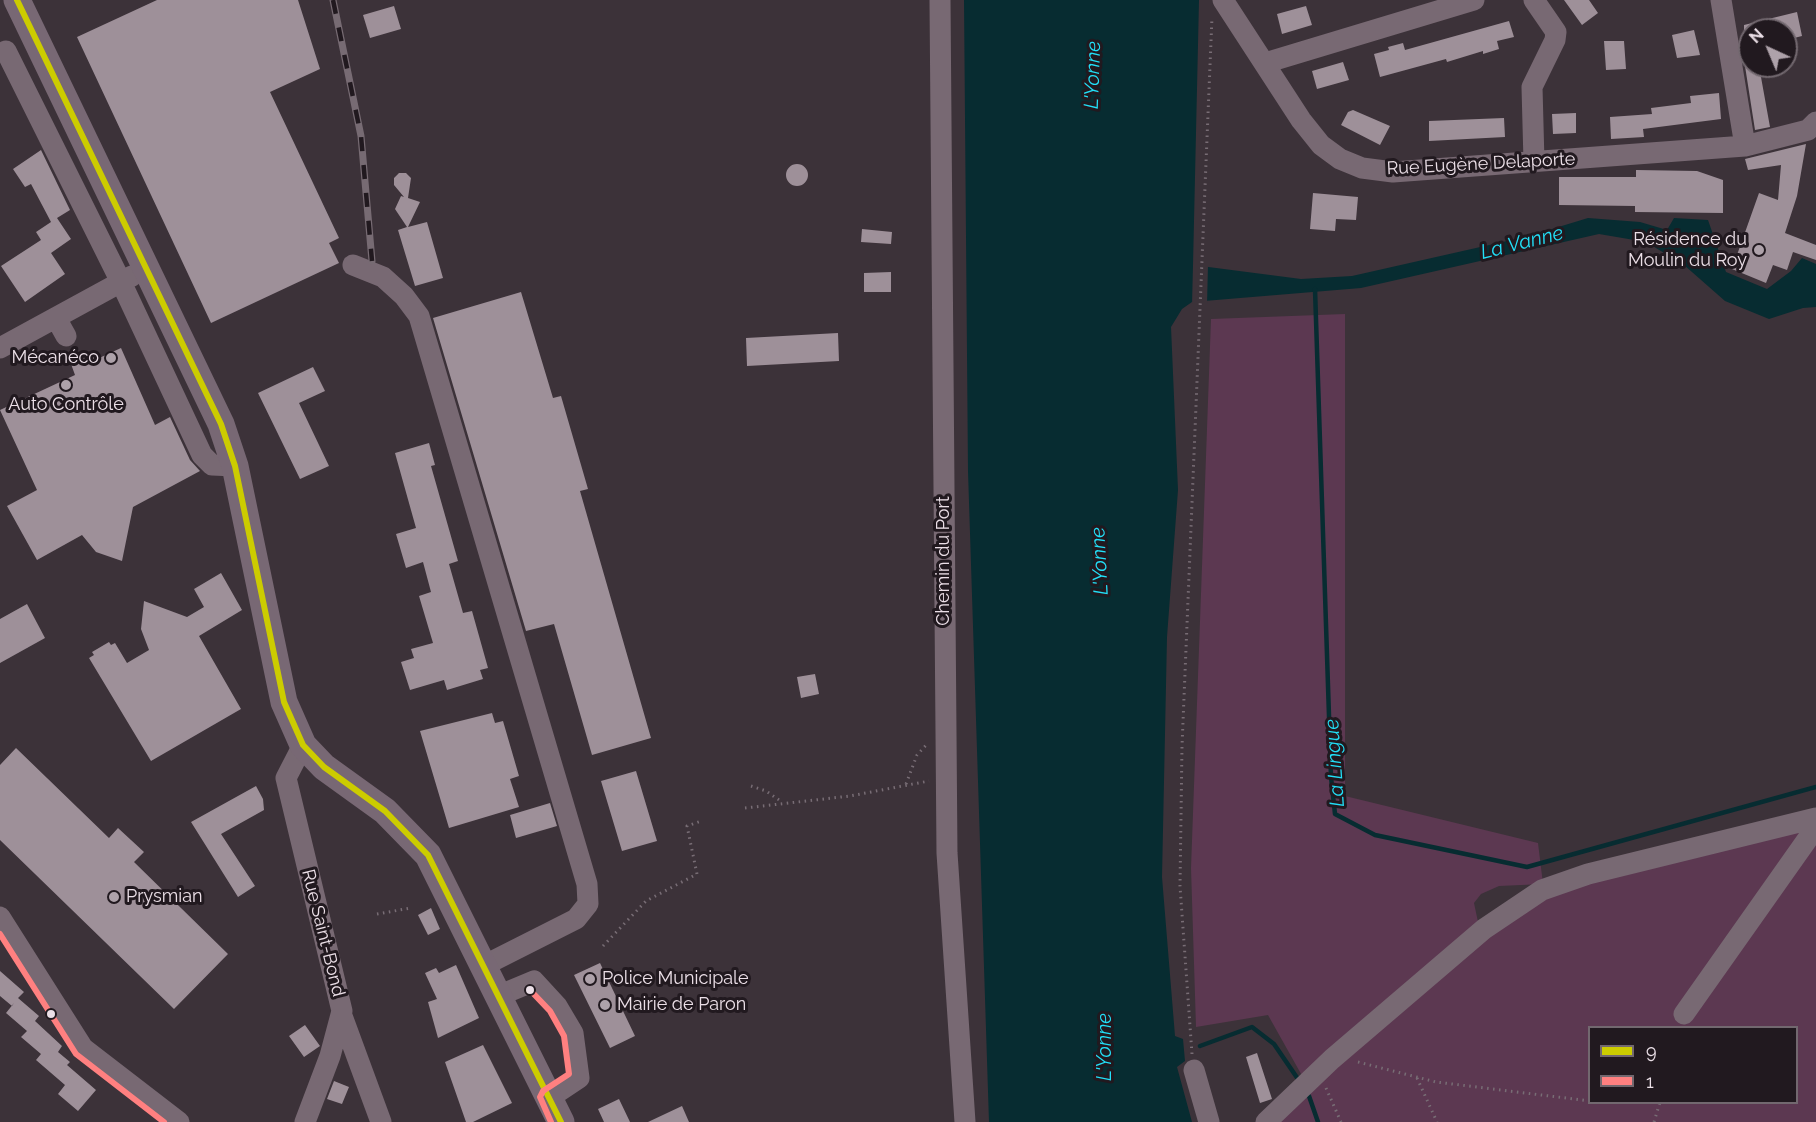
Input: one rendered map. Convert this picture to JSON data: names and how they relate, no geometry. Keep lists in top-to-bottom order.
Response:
{
  "streets": {
    "street": ["Rue Eugène Delaporte", "Chemin du Port", "Rue Saint-Bond"]
  },
  "water": ["L'Yonne", "La Vanne", "La Lingue"],
  "places": [
    "Résidence du Moulin du Roy",
    "Mécanéco",
    "Auto Contrôle",
    "Prysmian",
    "Police Municipale",
    "Mairie de Paron"
  ],
  "lines": ["transit line 9", "transit line 1"],
  "legend": ["9", "1"],
  "north": "top left"
}
